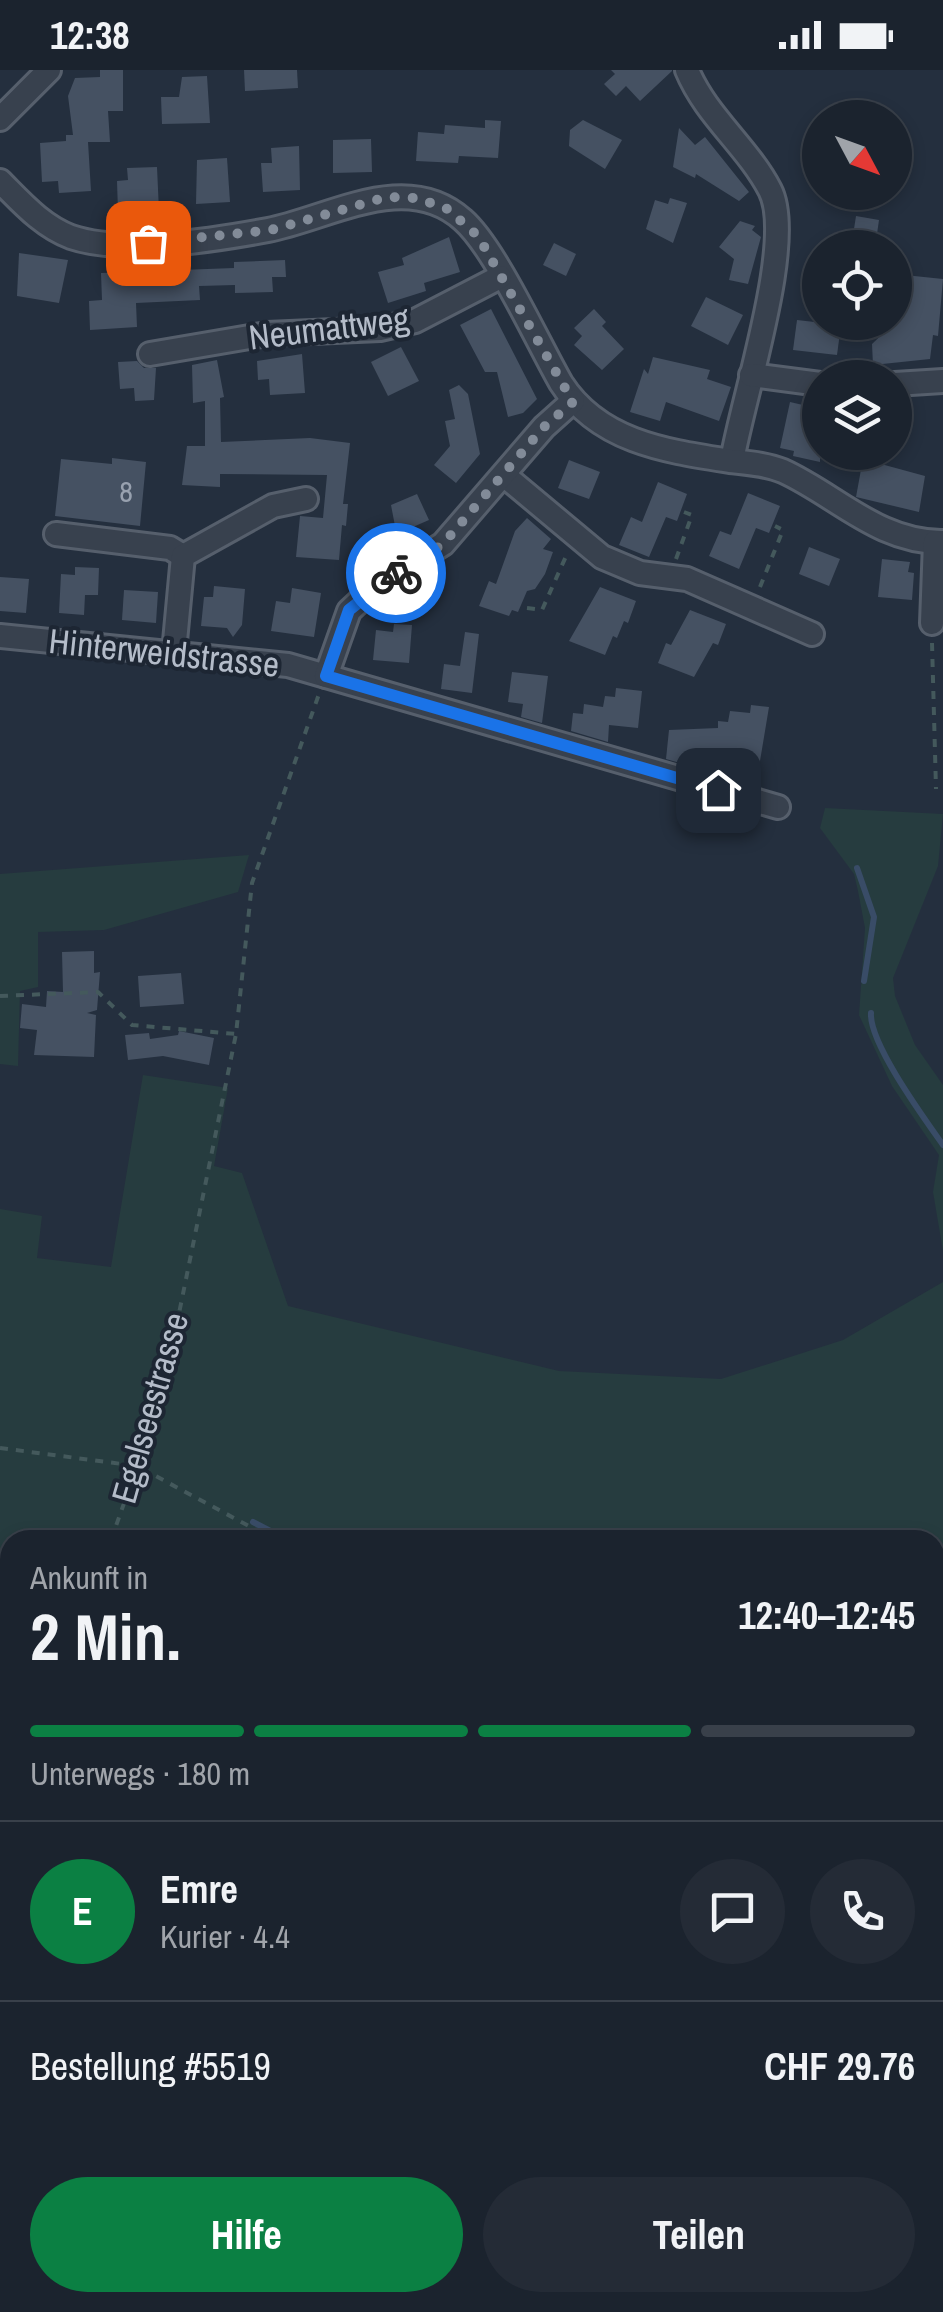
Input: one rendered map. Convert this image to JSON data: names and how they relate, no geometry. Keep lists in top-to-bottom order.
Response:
{
  "streets": {
    "street": ["Neumattweg", "Hinterweidstrasse"],
    "path": ["Egelseestrasse"]
  },
  "crossings": [
    ["Hinterweidstrasse", "Egelseestrasse"]
  ],
  "house_numbers": ["8"],
  "north": "bottom right",
  "page": {
    "status": "12:38",
    "heading": ["2 Min.", "Ankunft in", "12:40–12:45"],
    "panel": [
      "Emre",
      "Kurier · 4.4",
      "Bestellung #5519",
      "CHF 29.76"
    ],
    "bar": "Unterwegs · 180 m",
    "round": "E",
    "buttons": ["Hilfe", "Teilen"]
  }
}
